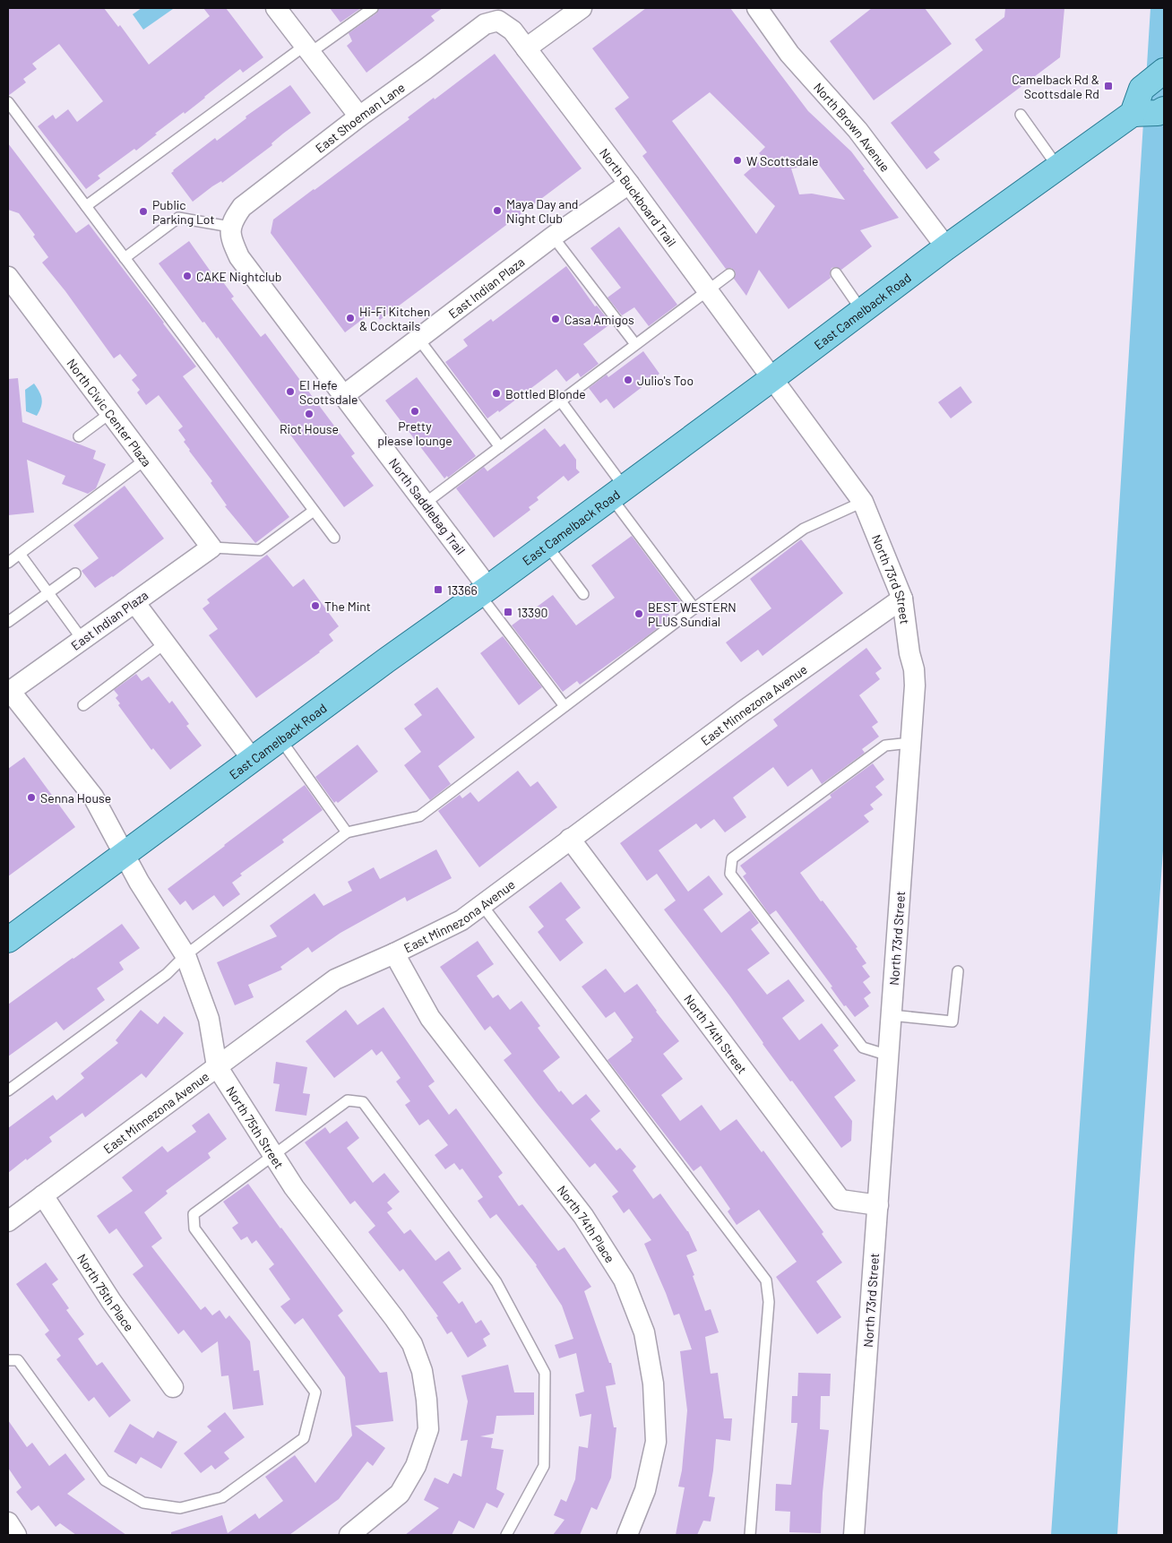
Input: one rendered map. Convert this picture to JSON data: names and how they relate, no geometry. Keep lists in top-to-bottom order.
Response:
{
  "streets": {
    "main road": ["East Camelback Road"],
    "street": [
      "East Shoeman Lane",
      "North Brown Avenue",
      "North Buckboard Trail",
      "East Indian Plaza",
      "North Civic Center Plaza",
      "North Saddlebag Trail",
      "North 73rd Street",
      "East Minnezona Avenue",
      "North 74th Street",
      "North 75th Street",
      "North 74th Place",
      "North 75th Place"
    ]
  },
  "crossings": [
    ["East Shoeman Lane", "North Buckboard Trail"],
    ["East Shoeman Lane", "North Saddlebag Trail"],
    ["North Brown Avenue", "East Camelback Road"],
    ["North Buckboard Trail", "East Indian Plaza"],
    ["North Buckboard Trail", "East Camelback Road"],
    ["North Buckboard Trail", "North 73rd Street"],
    ["East Indian Plaza", "North Civic Center Plaza"],
    ["East Indian Plaza", "North Saddlebag Trail"],
    ["East Indian Plaza", "North 75th Street"],
    ["East Camelback Road", "North Saddlebag Trail"],
    ["East Camelback Road", "North 73rd Street"],
    ["East Camelback Road", "North 75th Street"],
    ["North 73rd Street", "East Minnezona Avenue"],
    ["North 73rd Street", "North 74th Street"],
    ["East Minnezona Avenue", "North 74th Street"],
    ["East Minnezona Avenue", "North 75th Street"],
    ["East Minnezona Avenue", "North 74th Place"],
    ["East Minnezona Avenue", "North 75th Place"]
  ],
  "places": {
    "transit": ["Camelback Rd & Scottsdale Rd", "13366", "13390"],
    "other": [
      "W Scottsdale",
      "Maya Day and Night Club",
      "Public Parking Lot",
      "CAKE Nightclub",
      "Hi-Fi Kitchen & Cocktails",
      "Casa Amigos",
      "Julio's Too",
      "El Hefe Scottsdale",
      "Bottled Blonde",
      "Pretty please lounge",
      "Riot House",
      "The Mint",
      "BEST WESTERN PLUS Sundial",
      "Senna House"
    ]
  }
}
